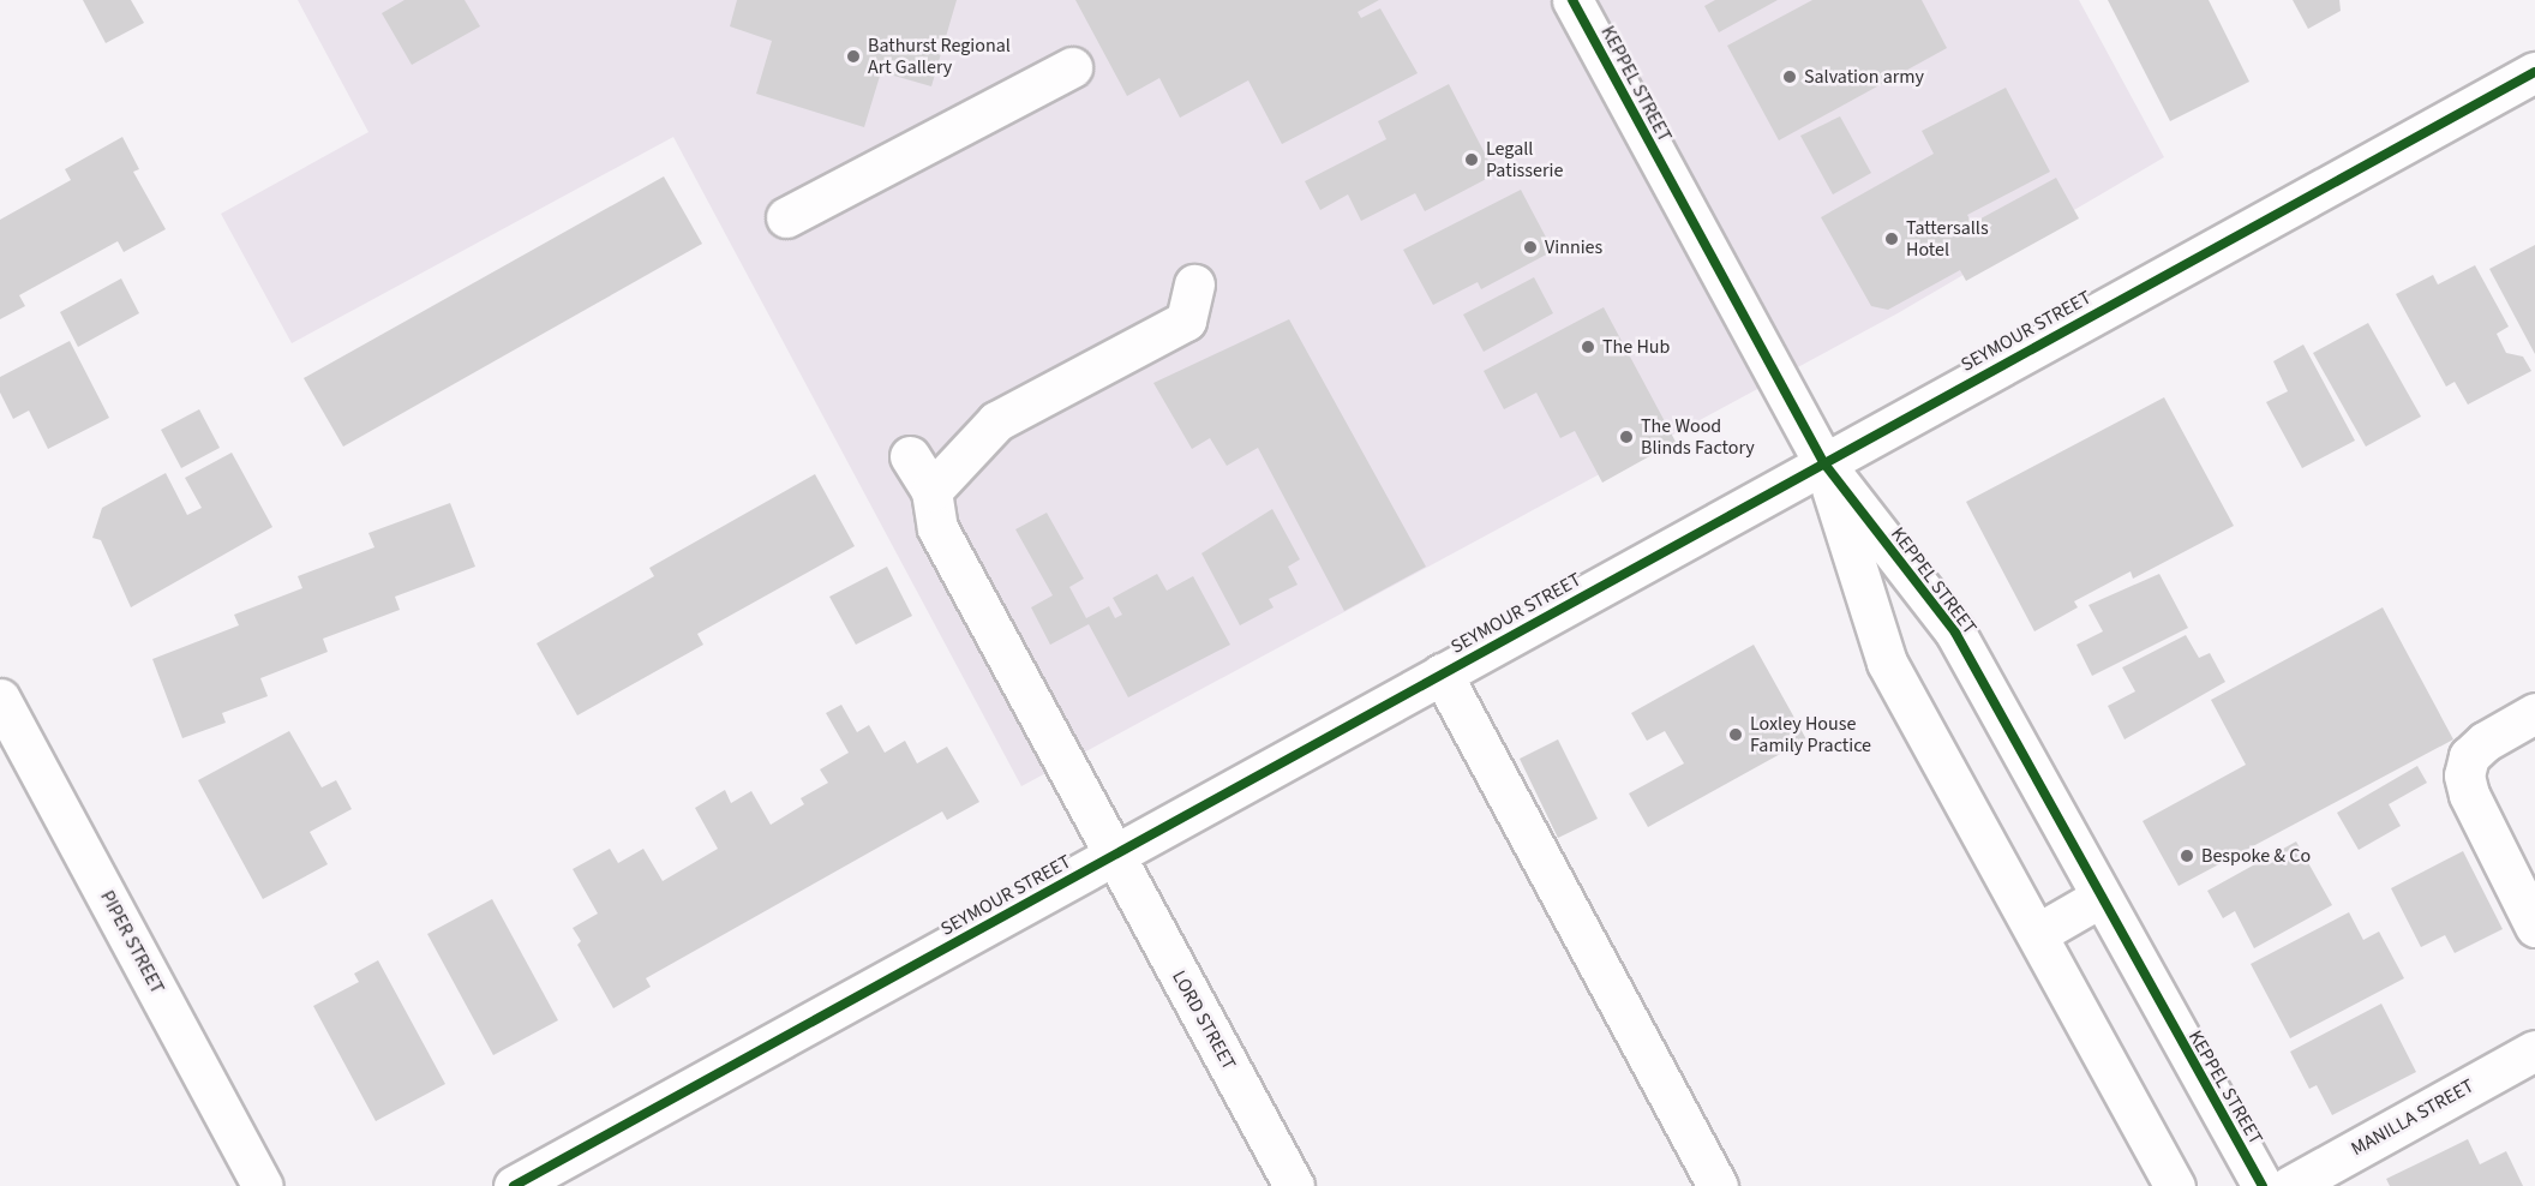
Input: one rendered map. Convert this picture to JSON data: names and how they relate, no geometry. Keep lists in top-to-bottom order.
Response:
{
  "streets": {
    "street": [
      "KEPPEL STREET",
      "SEYMOUR STREET",
      "PIPER STREET",
      "LORD STREET",
      "MANILLA STREET"
    ]
  },
  "crossings": [
    ["KEPPEL STREET", "SEYMOUR STREET"],
    ["SEYMOUR STREET", "LORD STREET"]
  ],
  "places": [
    "Bathurst Regional Art Gallery",
    "Salvation army",
    "Legall Patisserie",
    "Tattersalls Hotel",
    "Vinnies",
    "The Hub",
    "The Wood Blinds Factory",
    "Loxley House Family Practice",
    "Bespoke & Co"
  ]
}
